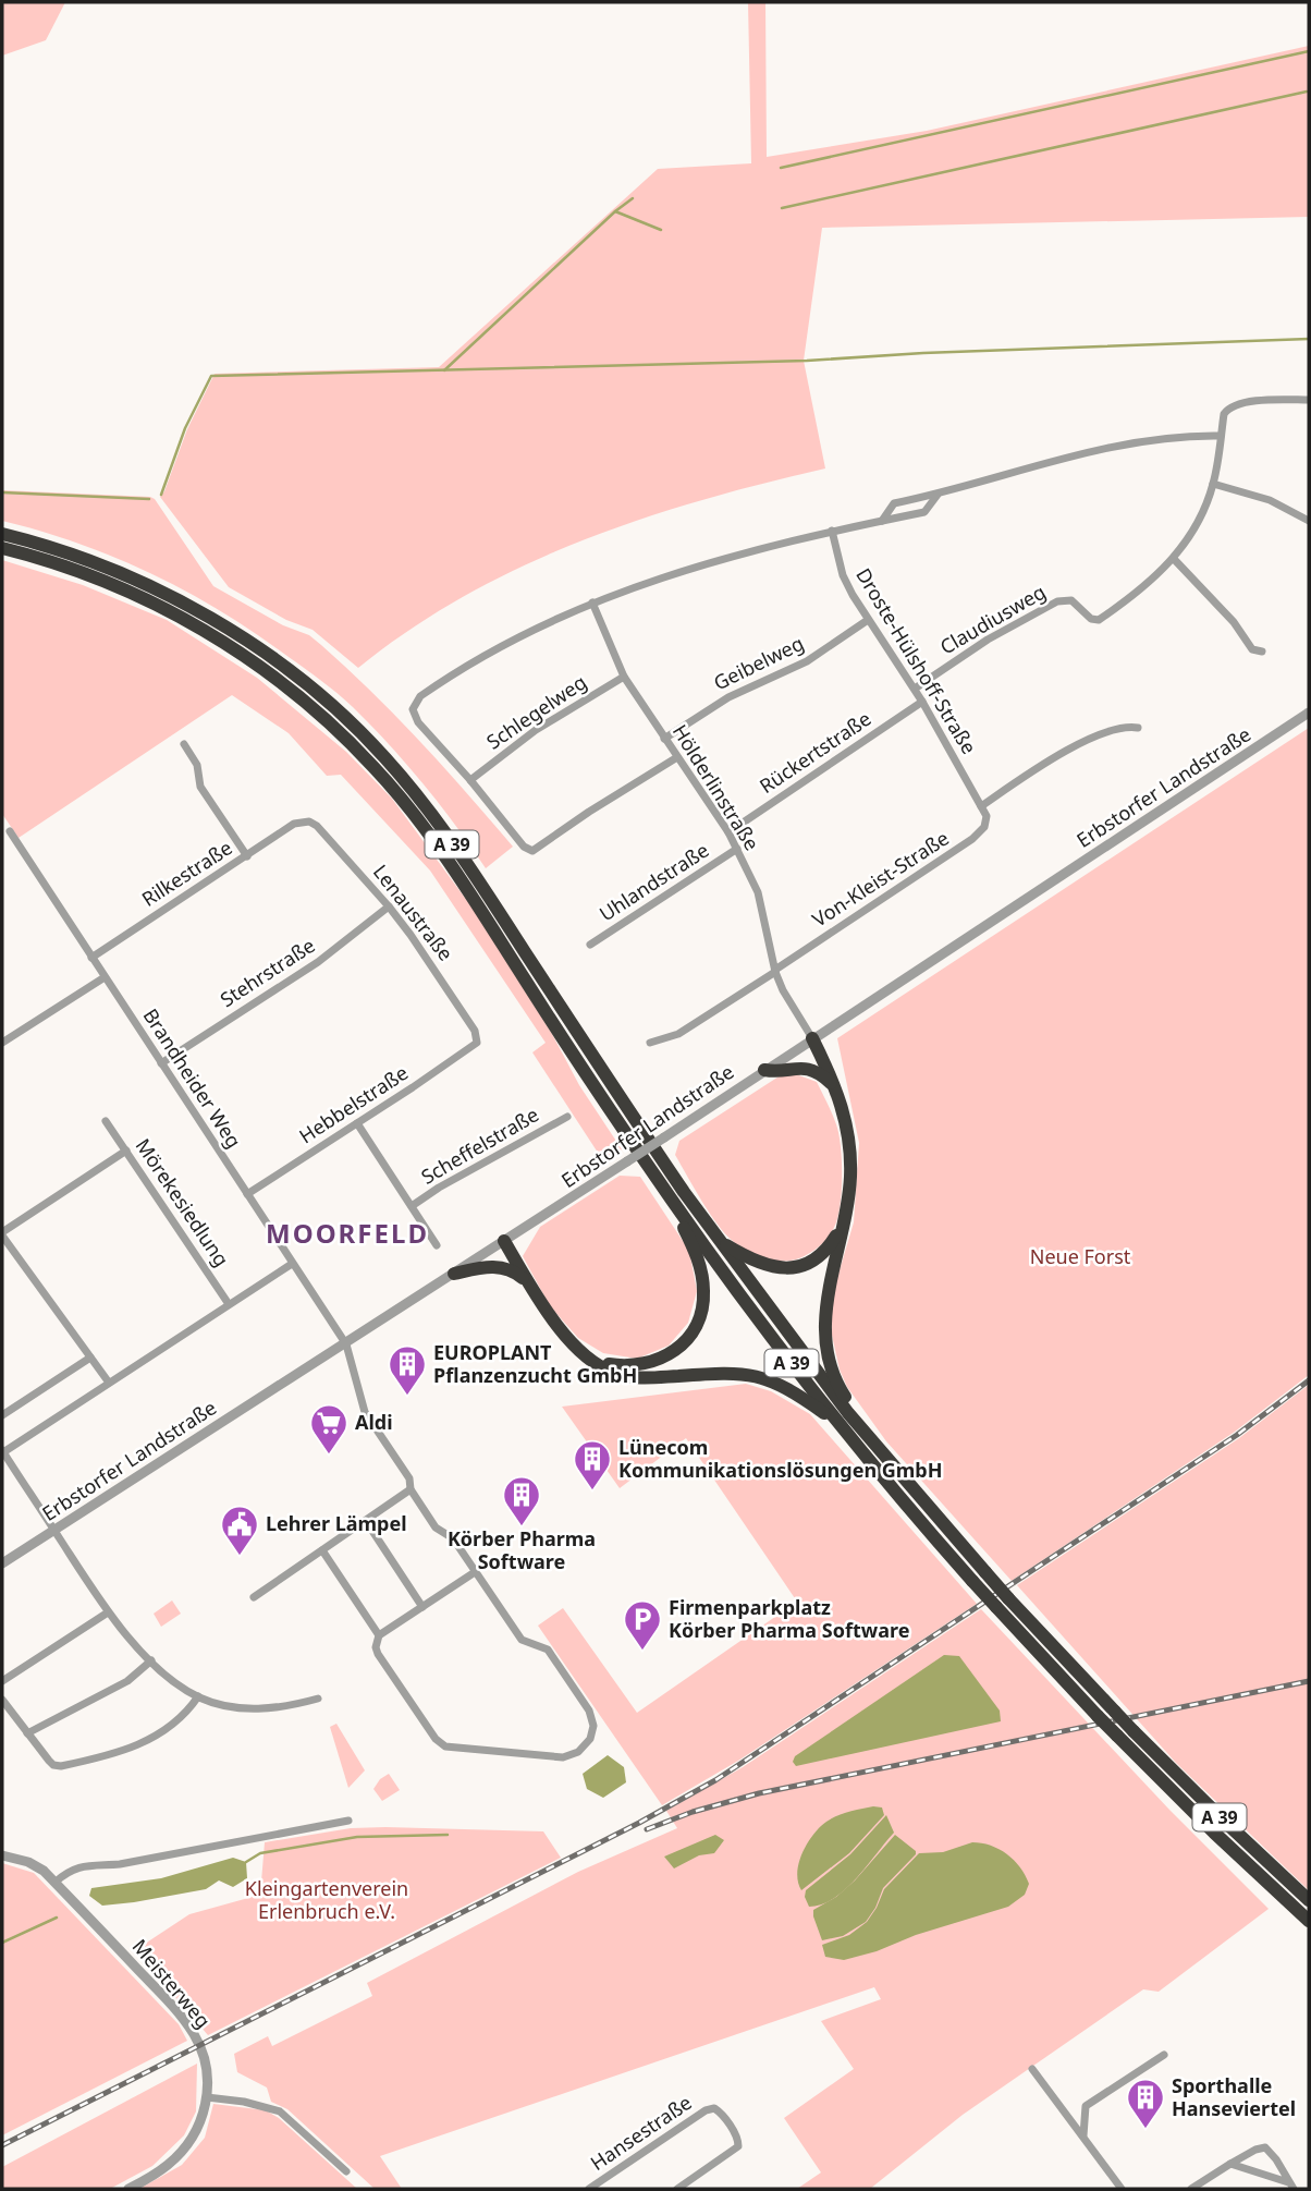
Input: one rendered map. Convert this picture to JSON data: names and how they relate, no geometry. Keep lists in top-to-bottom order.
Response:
{
  "streets": {
    "highway": ["A 39"],
    "street": [
      "Claudiusweg",
      "Droste-Hülshoff-Straße",
      "Geibelweg",
      "Schlegelweg",
      "Rückertstraße",
      "Hölderlinstraße",
      "Erbstorfer Landstraße",
      "Rilkestraße",
      "Von-Kleist-Straße",
      "Uhlandstraße",
      "Lenaustraße",
      "Stehrstraße",
      "Brandheider Weg",
      "Hebbelstraße",
      "Scheffelstraße",
      "Mörekesiedlung",
      "Meisterweg",
      "Hansestraße"
    ]
  },
  "crossings": [
    ["Claudiusweg", "Droste-Hülshoff-Straße"],
    ["Droste-Hülshoff-Straße", "Geibelweg"],
    ["Droste-Hülshoff-Straße", "Rückertstraße"],
    ["Droste-Hülshoff-Straße", "Von-Kleist-Straße"],
    ["Geibelweg", "Hölderlinstraße"],
    ["Schlegelweg", "Hölderlinstraße"],
    ["Rückertstraße", "Hölderlinstraße"],
    ["Hölderlinstraße", "Erbstorfer Landstraße"],
    ["Hölderlinstraße", "Von-Kleist-Straße"],
    ["Hölderlinstraße", "Uhlandstraße"],
    ["Erbstorfer Landstraße", "A 39"],
    ["Erbstorfer Landstraße", "Brandheider Weg"],
    ["Rilkestraße", "Lenaustraße"],
    ["Rilkestraße", "Brandheider Weg"],
    ["Lenaustraße", "Stehrstraße"],
    ["Lenaustraße", "Hebbelstraße"],
    ["Stehrstraße", "Brandheider Weg"],
    ["Brandheider Weg", "Hebbelstraße"],
    ["Hebbelstraße", "Scheffelstraße"]
  ],
  "districts": ["MOORFELD"],
  "parks": ["Neue Forst", "Kleingartenverein Erlenbruch e.V."],
  "places": {
    "building": [
      "EUROPLANT Pflanzenzucht GmbH",
      "Lünecom Kommunikationslösungen GmbH",
      "Körber Pharma Software",
      "Sporthalle Hanseviertel"
    ],
    "supermarket": ["Aldi"],
    "public building": ["Lehrer Lämpel"],
    "parking": ["Firmenparkplatz Körber Pharma Software"]
  }
}
